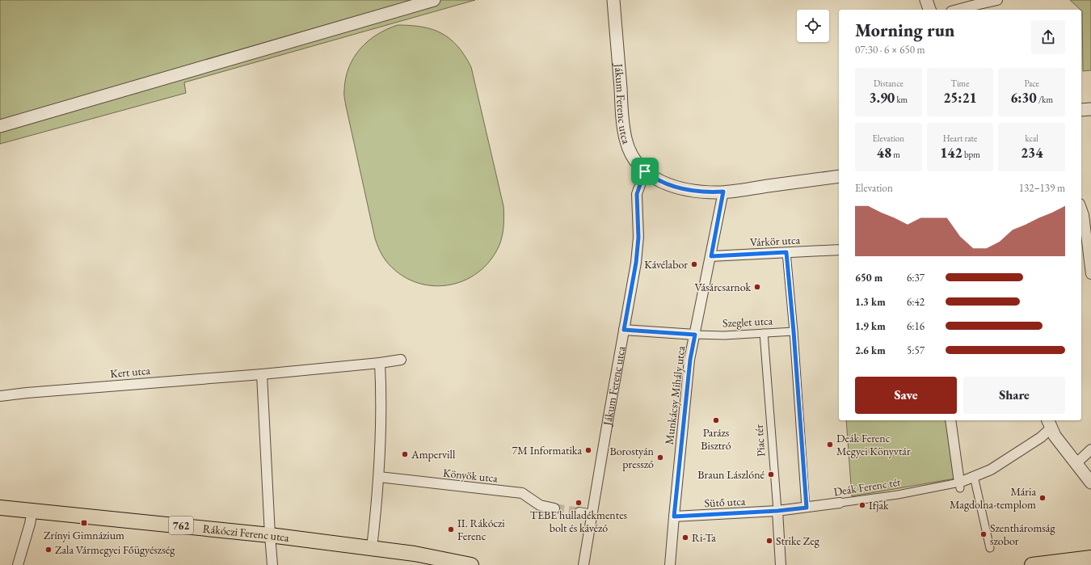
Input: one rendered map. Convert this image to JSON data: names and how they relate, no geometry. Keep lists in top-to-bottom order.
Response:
{
  "streets": {
    "main road": ["762", "Rákóczi Ferenc utca"],
    "street": [
      "Jákum Ferenc utca",
      "Várkör utca",
      "Szeglet utca",
      "Kert utca",
      "Munkácsy Mihály utca",
      "Piac tér",
      "Könyök utca",
      "Deák Ferenc tér",
      "Sütő utca"
    ]
  },
  "crossings": [
    ["Jákum Ferenc utca", "Szeglet utca"],
    ["Várkör utca", "Munkácsy Mihály utca"],
    ["Szeglet utca", "Munkácsy Mihály utca"],
    ["Szeglet utca", "Piac tér"],
    ["Munkácsy Mihály utca", "Sütő utca"],
    ["Piac tér", "Deák Ferenc tér"],
    ["Piac tér", "Sütő utca"],
    ["Deák Ferenc tér", "Sütő utca"]
  ],
  "places": {
    "other": [
      "Kávélabor",
      "Vásárcsarnok",
      "Parázs Bisztró",
      "Deák Ferenc Megyei Könyvtár",
      "7M Informatika",
      "Ampervill",
      "Borostyán presszó",
      "Braun Lászlóné",
      "Mária Magdolna-templom",
      "TEBE hulladékmentes bolt és kávézó",
      "Ifjak",
      "II. Rákóczi Ferenc",
      "Szentháromság szobor",
      "Ri-Ta",
      "Strike Zeg",
      "Zala Vármegyei Főügyészség"
    ],
    "transit": ["Zrínyi Gimnázium"]
  },
  "page": {
    "heading": ["Morning run", "07:30 · 6 × 650 m"],
    "stats": [
      ["Distance", "3.90 km"],
      ["Time", "25:21"],
      ["Pace", "6:30 /km"],
      ["Elevation", "48 m"],
      ["Heart rate", "142 bpm"],
      ["kcal", "234"]
    ],
    "chart": ["Elevation", "132–139 m"],
    "list": [
      {
        "name": "650 m",
        "note": "6:37"
      },
      {
        "name": "1.3 km",
        "note": "6:42"
      },
      {
        "name": "1.9 km",
        "note": "6:16"
      },
      {
        "name": "2.6 km",
        "note": "5:57"
      }
    ],
    "buttons": ["Save", "Share"]
  }
}
